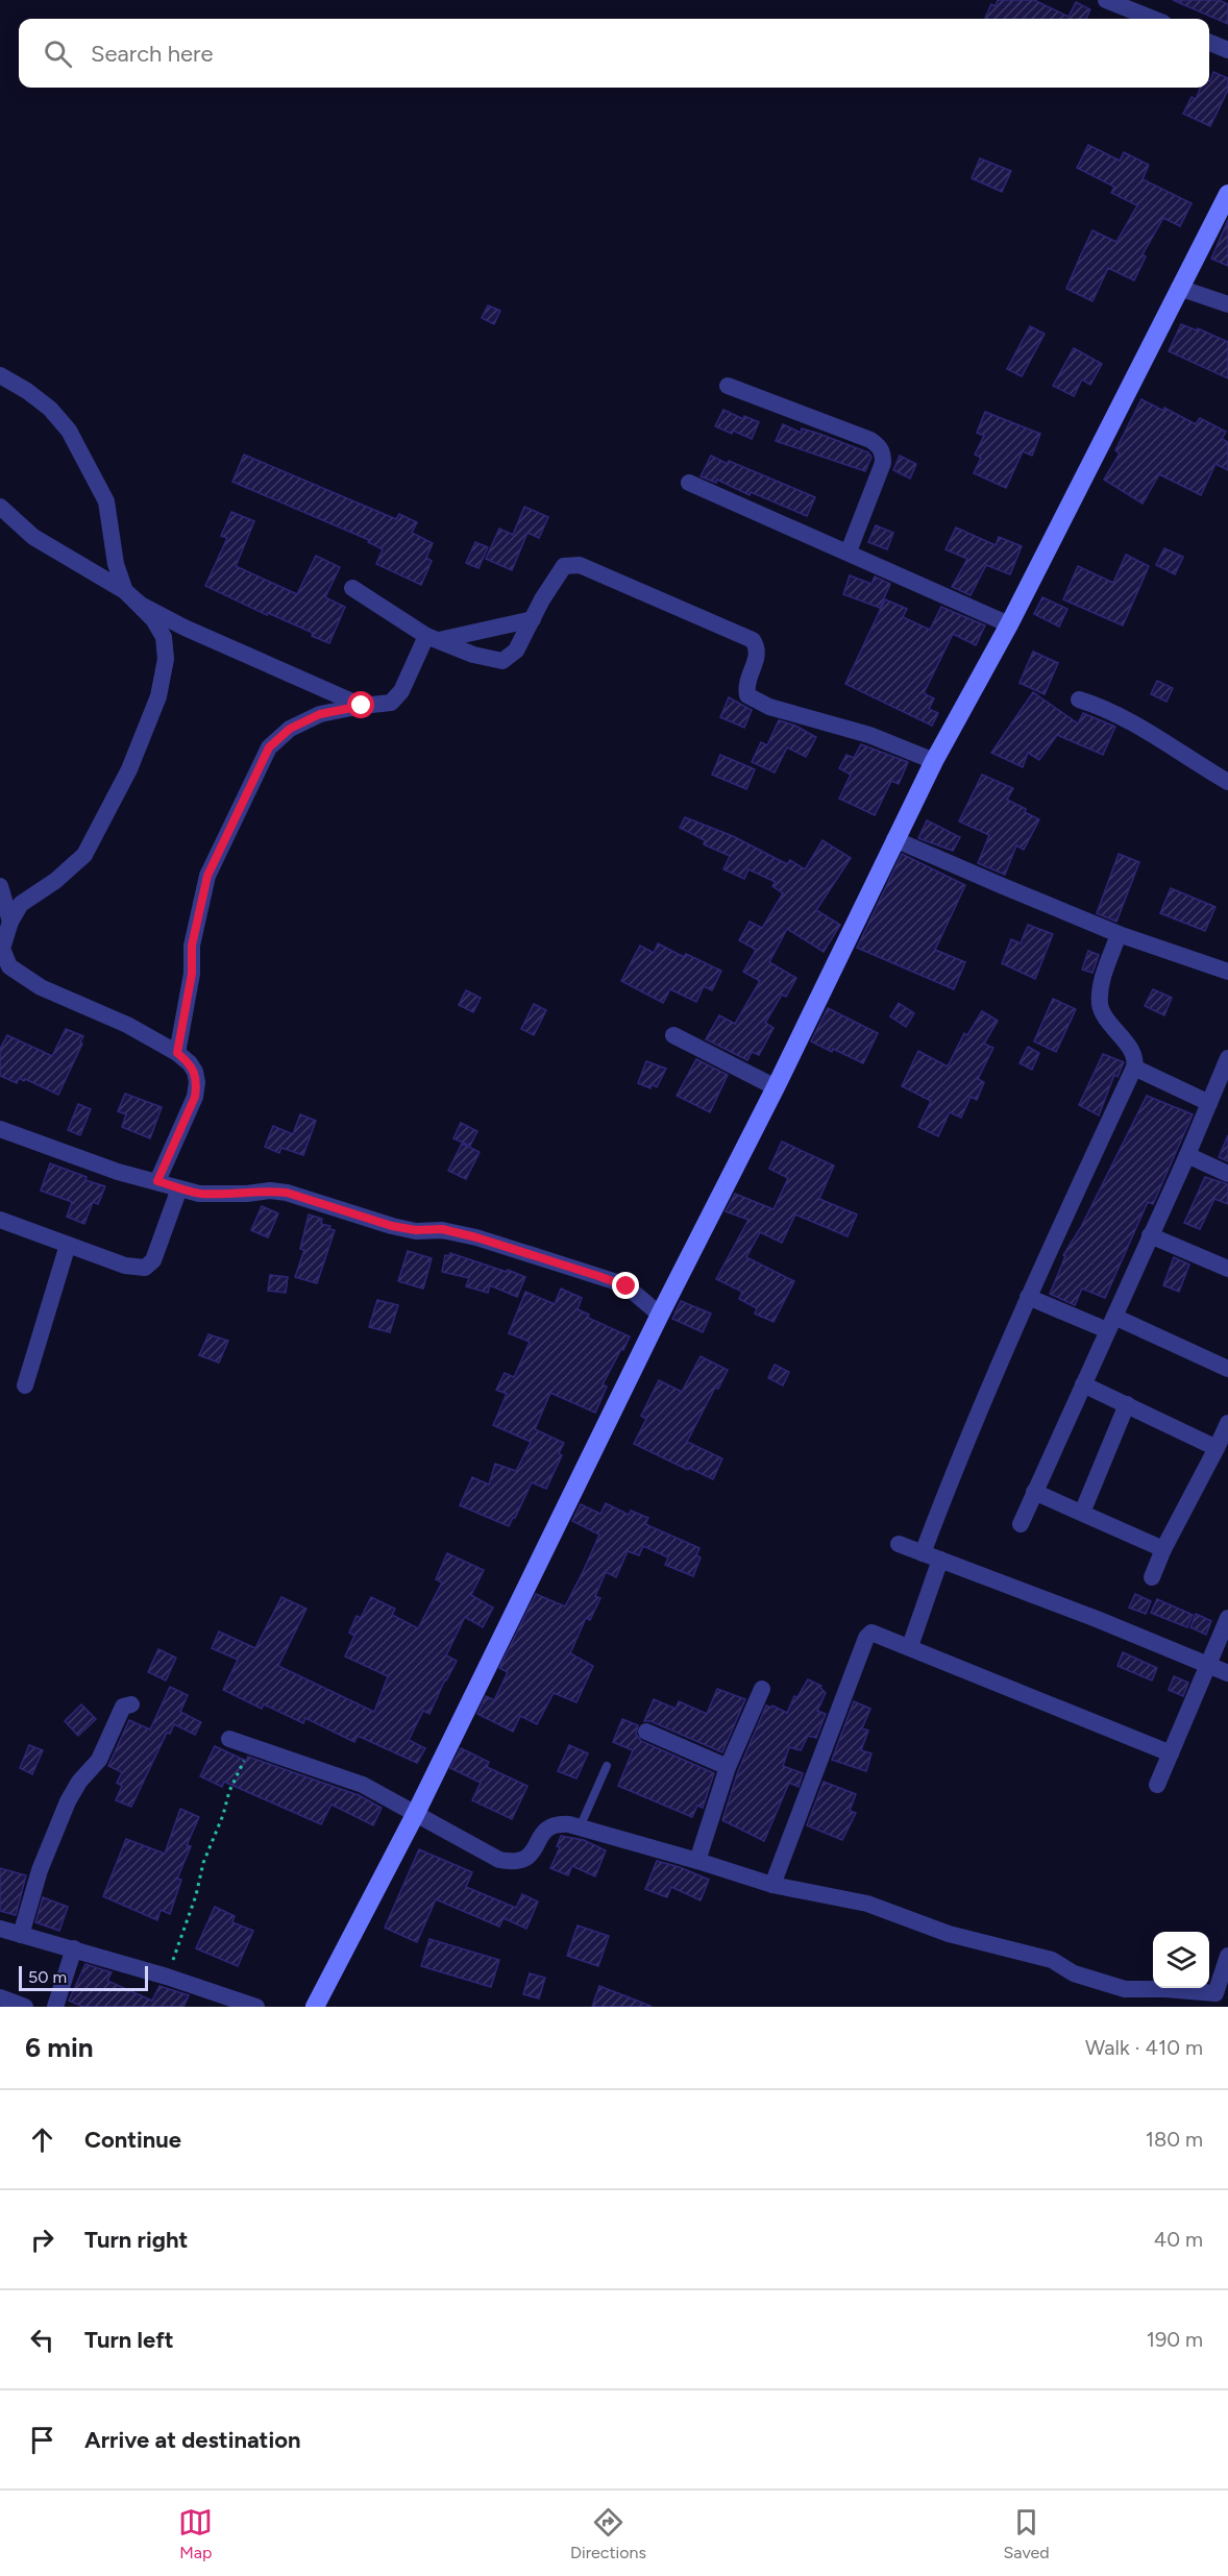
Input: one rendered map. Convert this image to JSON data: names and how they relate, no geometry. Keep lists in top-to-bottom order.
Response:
{
  "scale_bar": "50 m",
  "page": {
    "search": "Search here",
    "scale": "50 m",
    "heading": ["6 min", "Walk · 410 m"],
    "list": [
      ["Continue", "180 m"],
      ["Turn right", "40 m"],
      ["Turn left", "190 m"],
      "Arrive at destination"
    ],
    "nav": ["Map", "Directions", "Saved"]
  }
}
